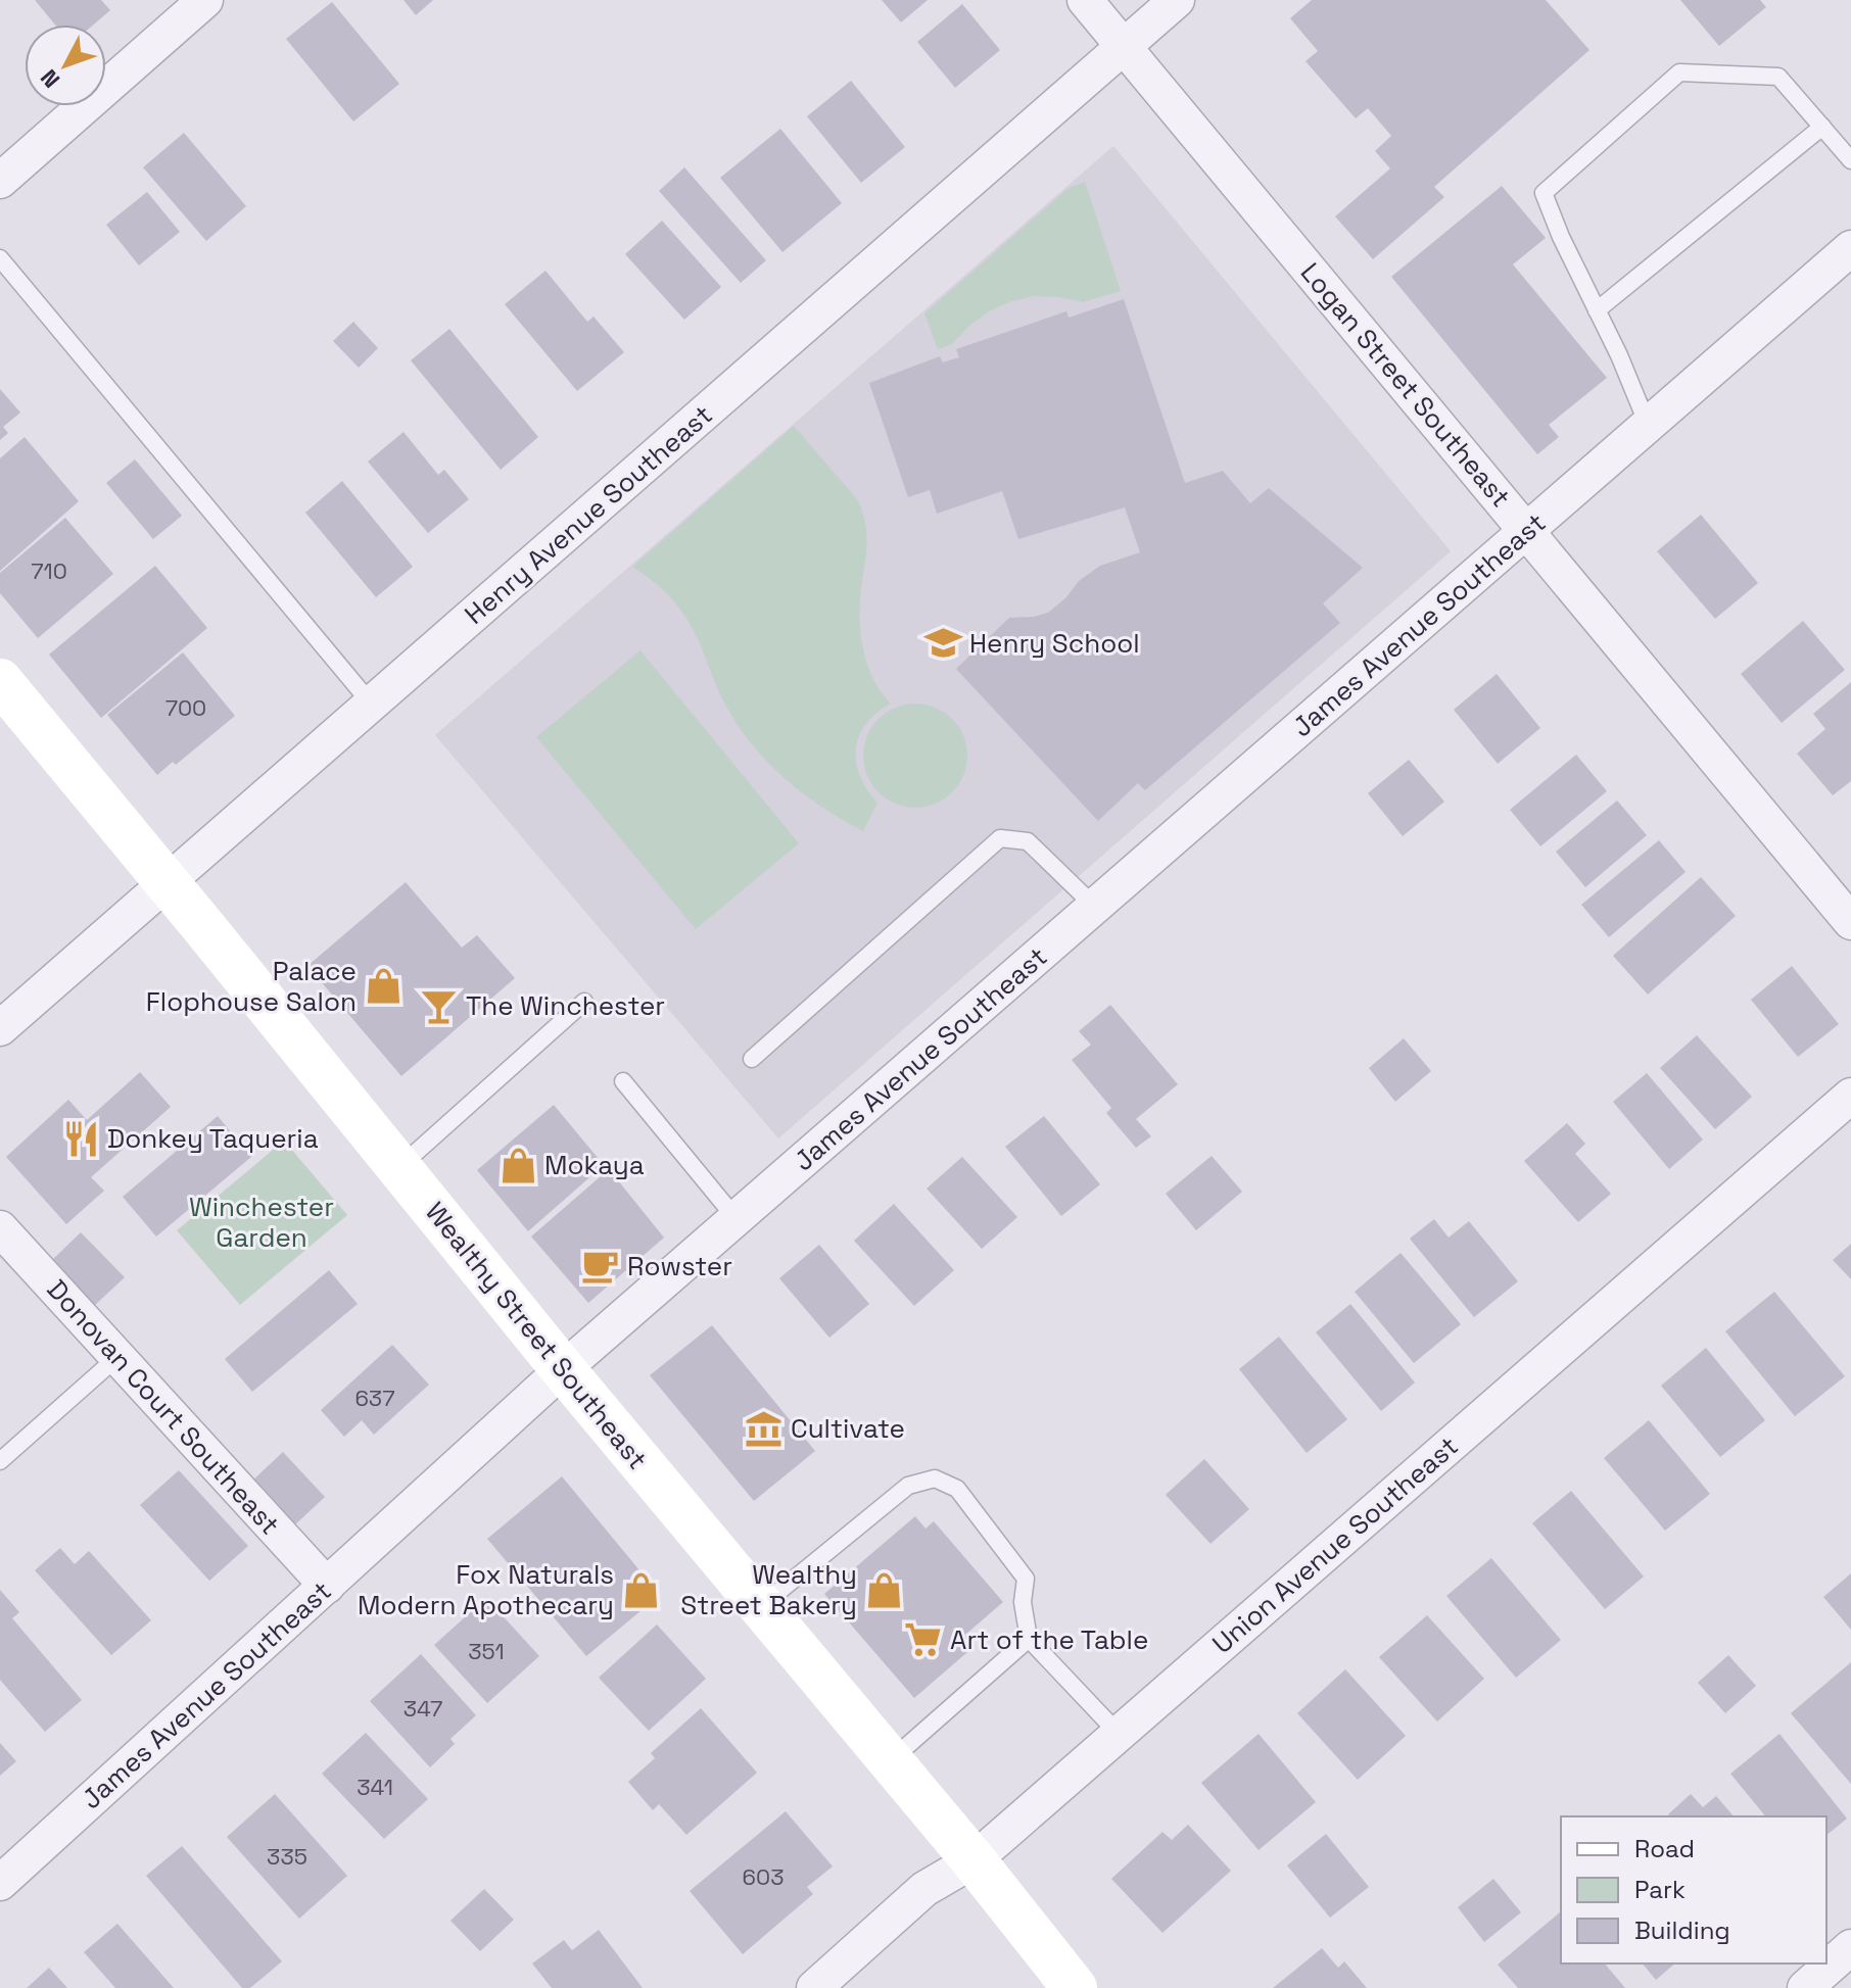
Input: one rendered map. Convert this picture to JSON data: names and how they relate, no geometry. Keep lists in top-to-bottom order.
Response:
{
  "streets": {
    "main road": ["Wealthy Street Southeast"],
    "street": [
      "Logan Street Southeast",
      "Henry Avenue Southeast",
      "James Avenue Southeast",
      "Donovan Court Southeast",
      "Union Avenue Southeast"
    ]
  },
  "crossings": [
    ["Logan Street Southeast", "Henry Avenue Southeast"],
    ["Logan Street Southeast", "James Avenue Southeast"],
    ["Henry Avenue Southeast", "Wealthy Street Southeast"],
    ["James Avenue Southeast", "Wealthy Street Southeast"],
    ["James Avenue Southeast", "Donovan Court Southeast"],
    ["Wealthy Street Southeast", "Union Avenue Southeast"]
  ],
  "parks": ["Winchester Garden"],
  "places": {
    "school or university": ["Henry School"],
    "shop": [
      "Palace Flophouse Salon",
      "Mokaya",
      "Fox Naturals Modern Apothecary",
      "Wealthy Street Bakery"
    ],
    "bar": ["The Winchester"],
    "restaurant": ["Donkey Taqueria"],
    "cafe": ["Rowster"],
    "museum": ["Cultivate"],
    "supermarket": ["Art of the Table"]
  },
  "house_numbers": [
    "710",
    "700",
    "637",
    "351",
    "347",
    "341",
    "335",
    "603"
  ],
  "legend": ["Road", "Park", "Building"],
  "north": "bottom left"
}
